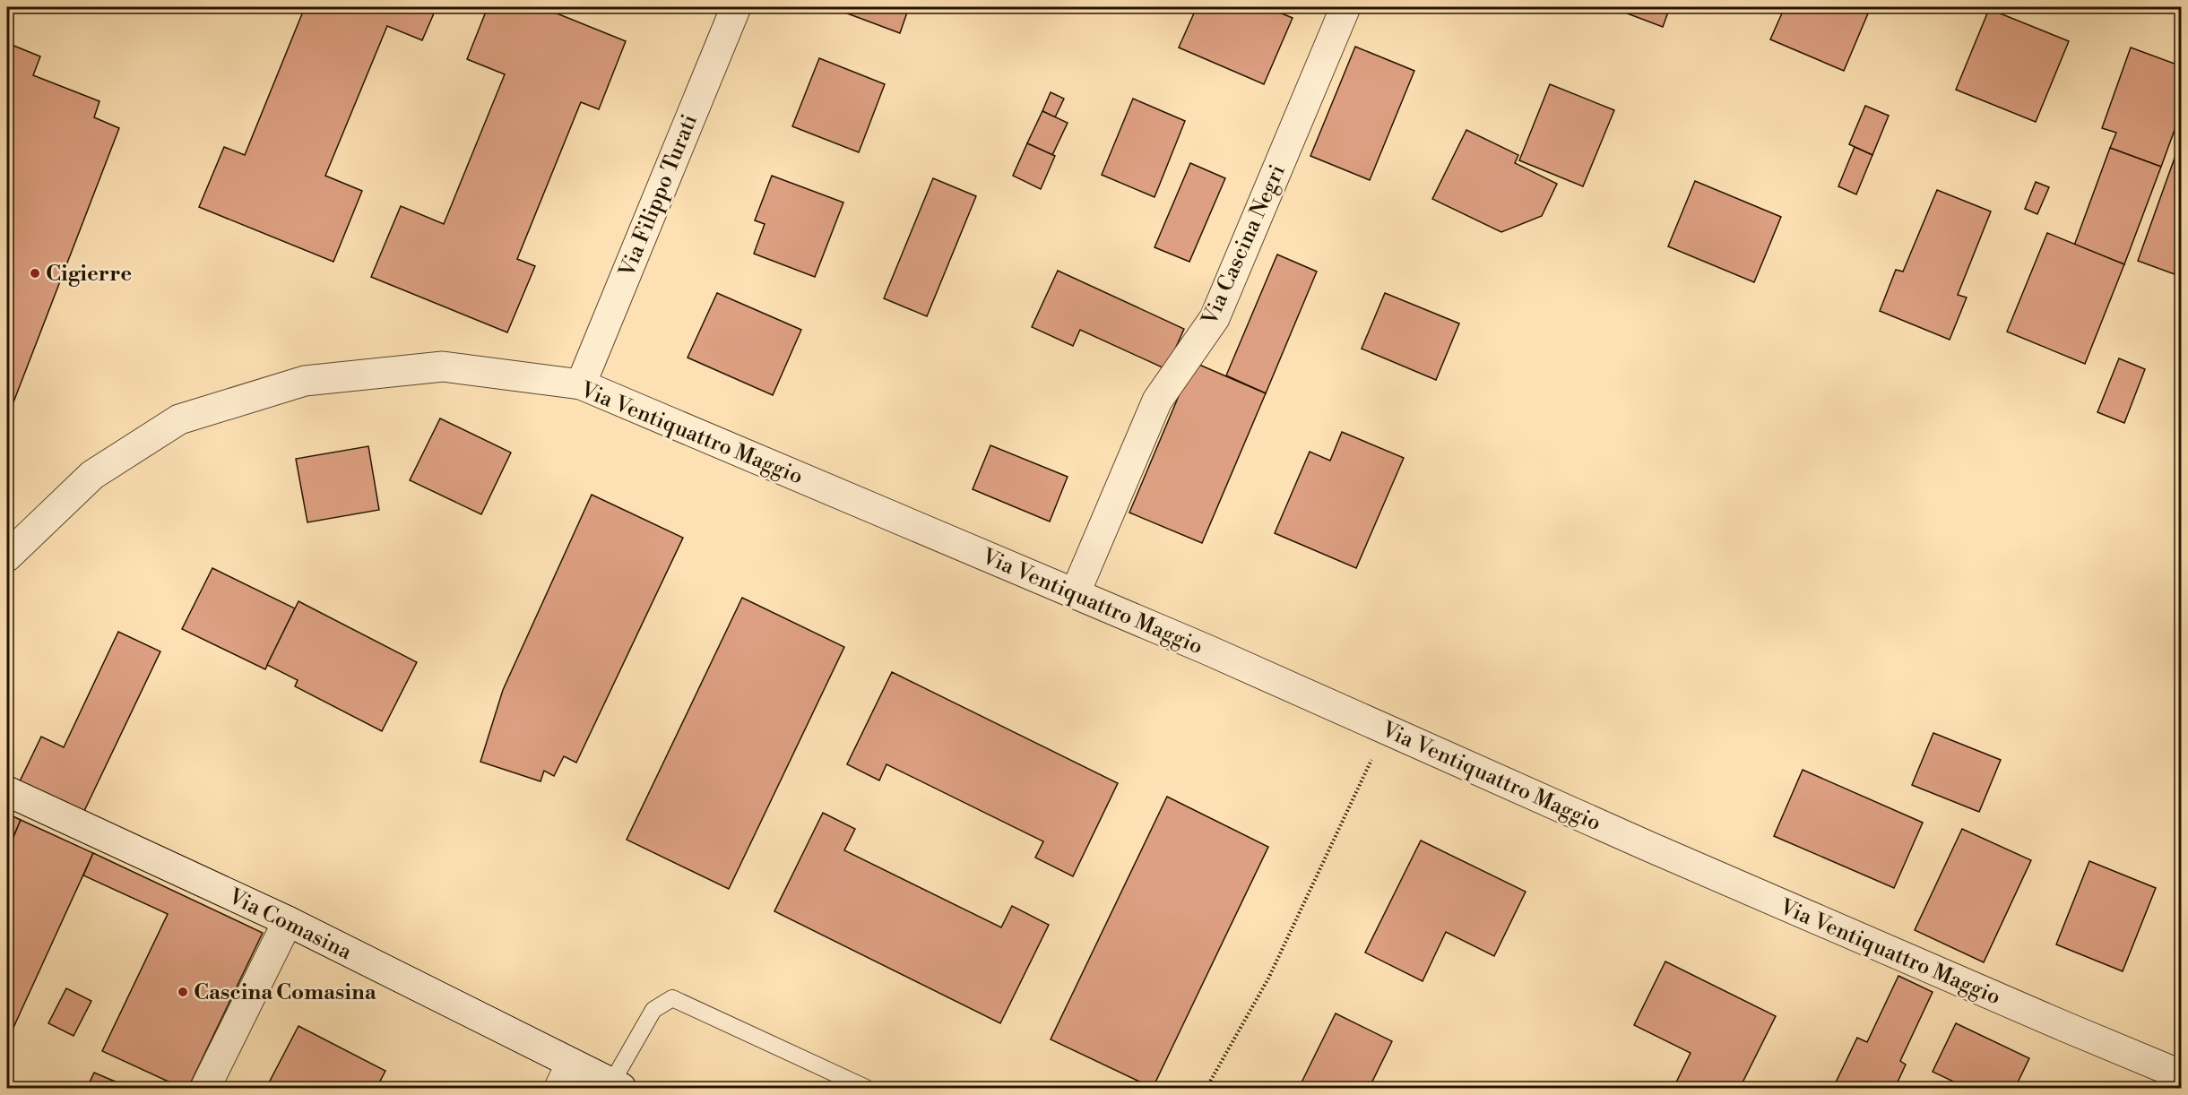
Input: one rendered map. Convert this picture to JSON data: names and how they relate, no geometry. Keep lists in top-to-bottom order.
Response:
{
  "streets": {
    "street": [
      "Via Filippo Turati",
      "Via Cascina Negri",
      "Via Ventiquattro Maggio",
      "Via Comasina"
    ]
  },
  "crossings": [
    ["Via Filippo Turati", "Via Ventiquattro Maggio"],
    ["Via Cascina Negri", "Via Ventiquattro Maggio"]
  ],
  "places": ["Cigierre", "Cascina Comasina"]
}
